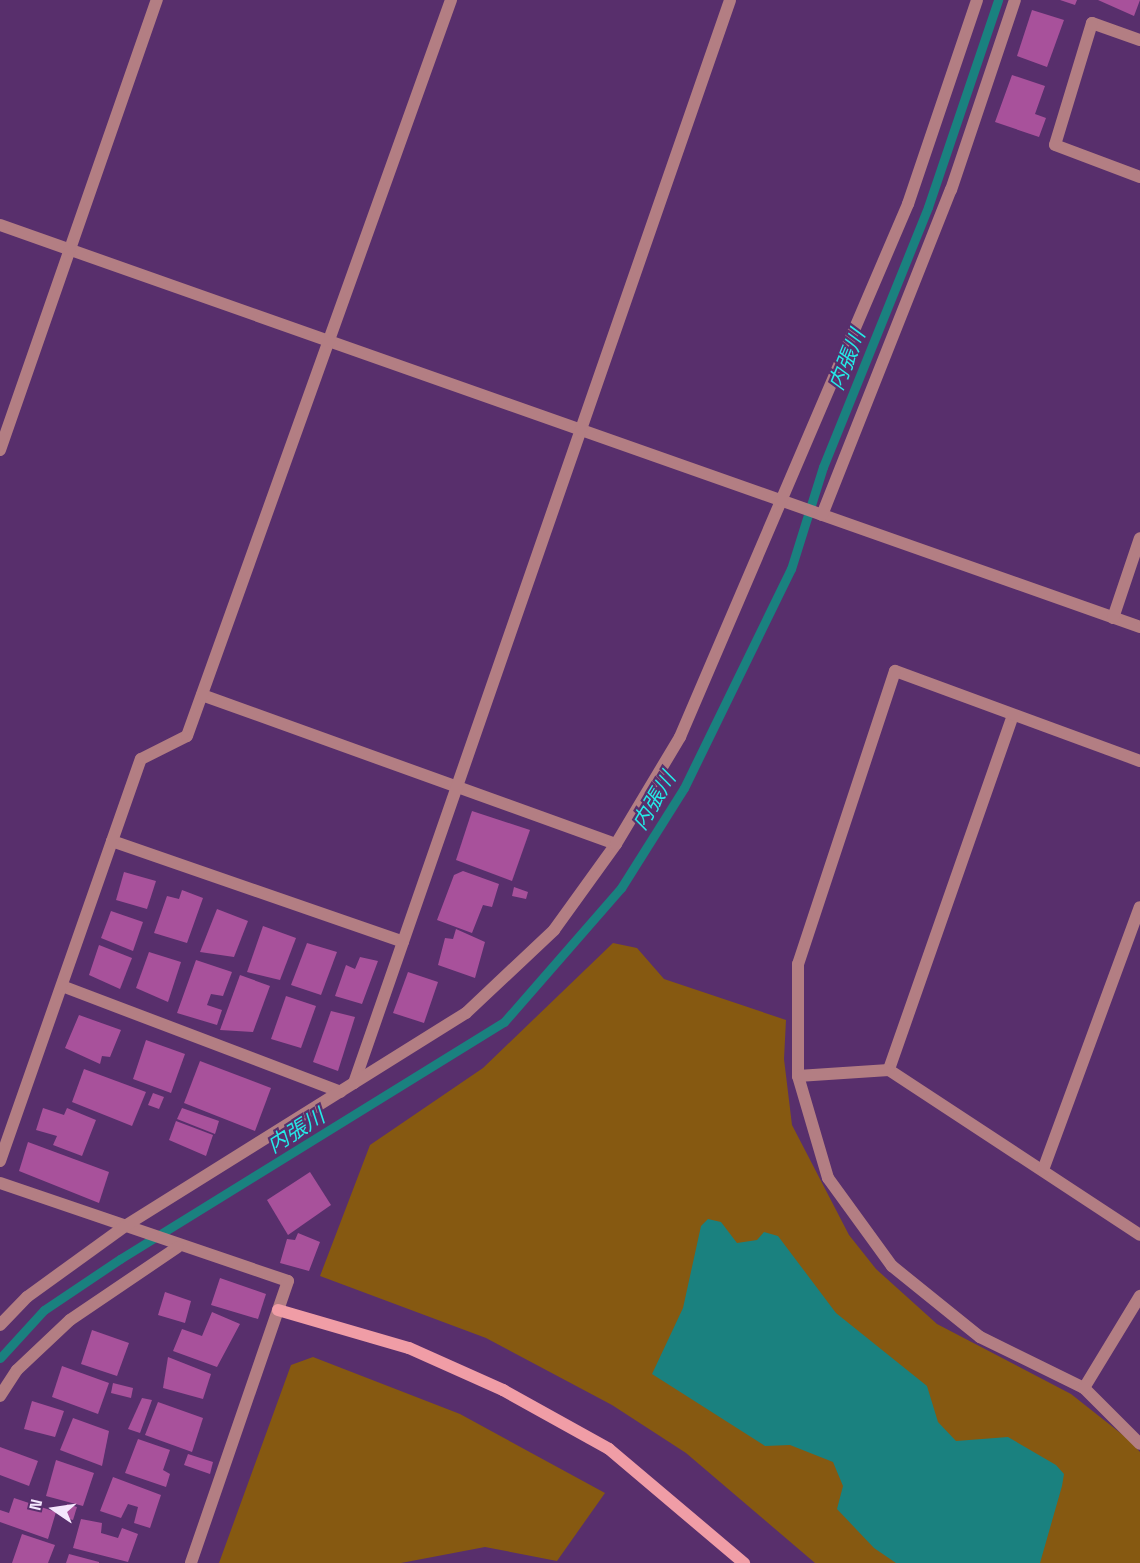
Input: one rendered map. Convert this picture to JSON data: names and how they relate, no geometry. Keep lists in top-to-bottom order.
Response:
{
  "water": ["内張川"],
  "north": "left"
}
